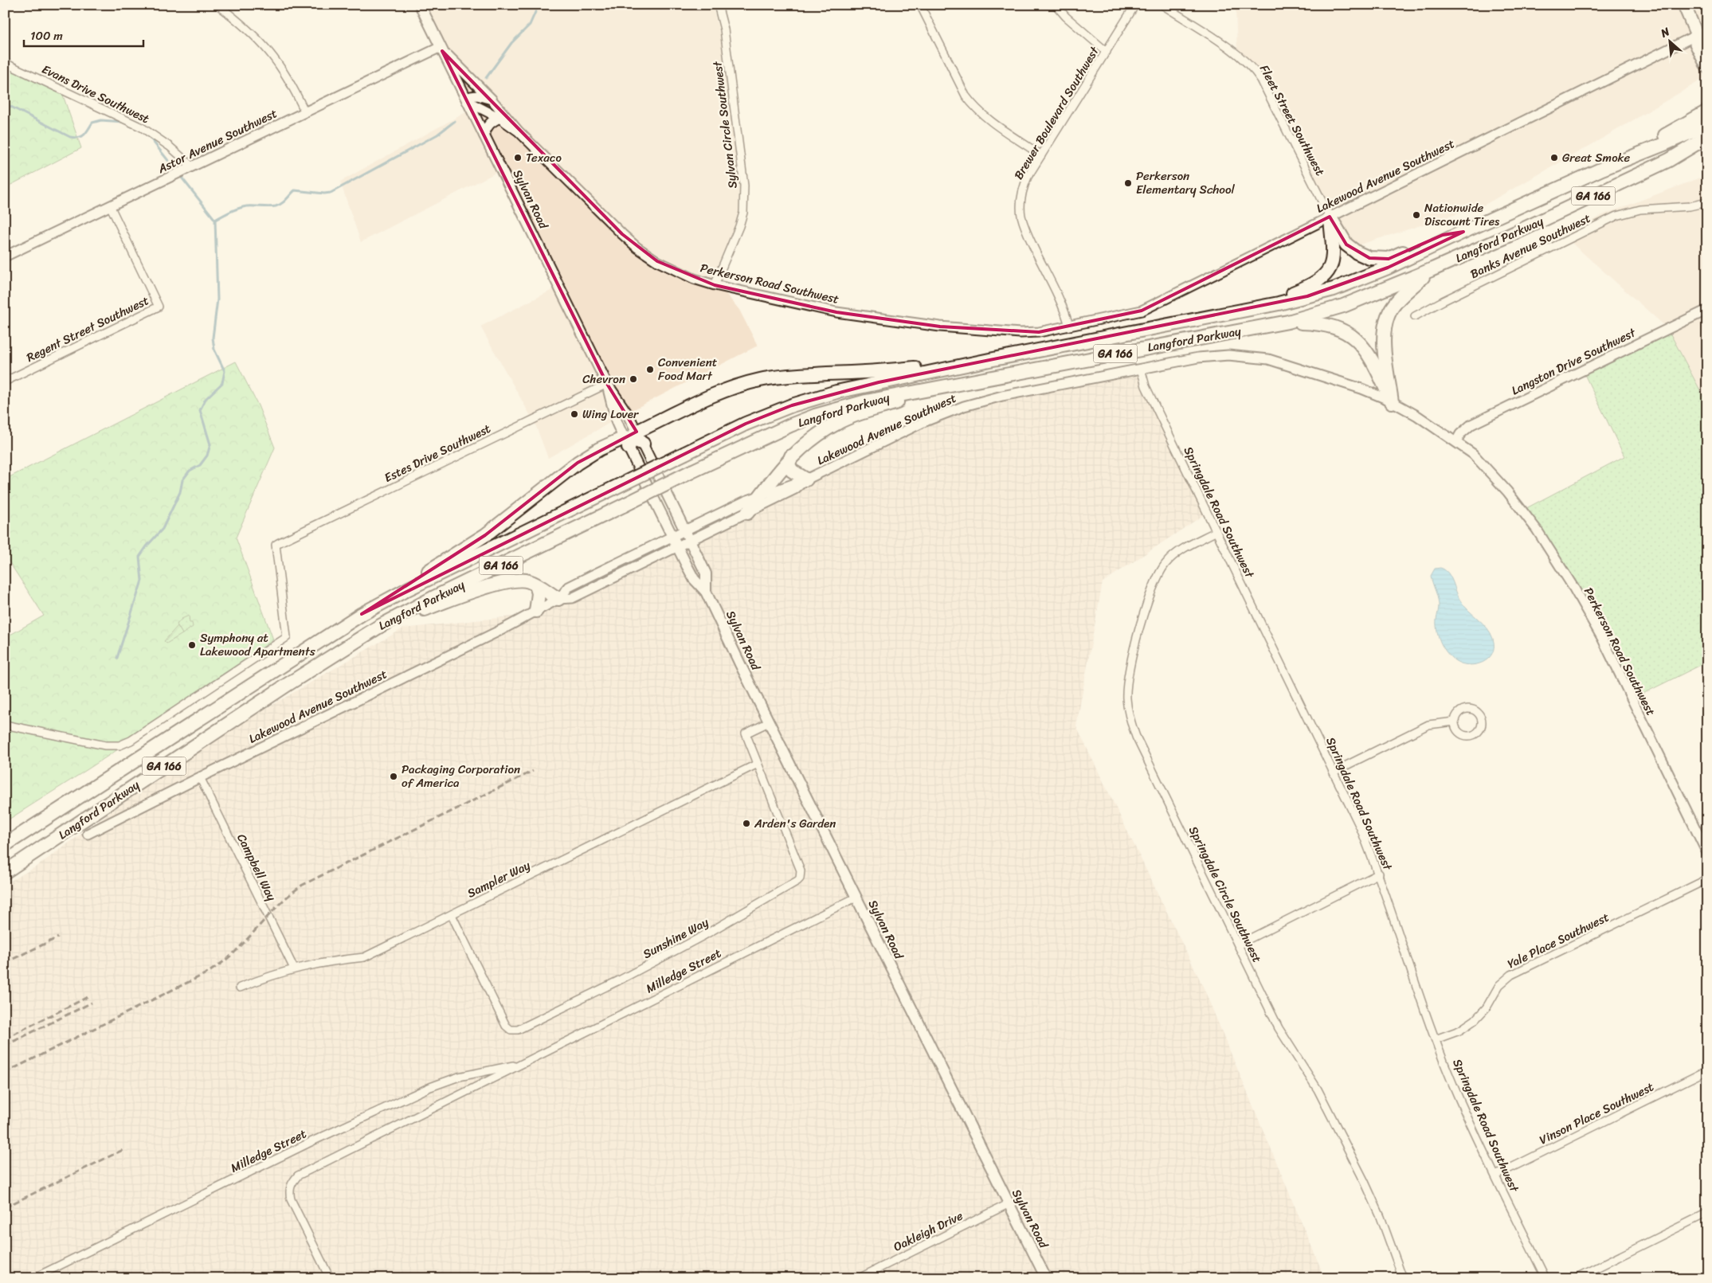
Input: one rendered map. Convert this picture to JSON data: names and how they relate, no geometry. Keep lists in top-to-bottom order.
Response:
{
  "streets": {
    "highway": ["GA 166", "Langford Parkway"],
    "main road": ["Sylvan Road"],
    "street": [
      "Evans Drive Southwest",
      "Brewer Boulevard Southwest",
      "Fleet Street Southwest",
      "Sylvan Circle Southwest",
      "Astor Avenue Southwest",
      "Lakewood Avenue Southwest",
      "Banks Avenue Southwest",
      "Perkerson Road Southwest",
      "Regent Street Southwest",
      "Langston Drive Southwest",
      "Estes Drive Southwest",
      "Springdale Road Southwest",
      "Campbell Way",
      "Sampler Way",
      "Springdale Circle Southwest",
      "Sunshine Way",
      "Yale Place Southwest",
      "Milledge Street",
      "Vinson Place Southwest",
      "Oakleigh Drive"
    ]
  },
  "crossings": [
    ["Evans Drive Southwest", "Astor Avenue Southwest"],
    ["Brewer Boulevard Southwest", "Lakewood Avenue Southwest"],
    ["Brewer Boulevard Southwest", "Perkerson Road Southwest"],
    ["Fleet Street Southwest", "Lakewood Avenue Southwest"],
    ["Sylvan Circle Southwest", "Perkerson Road Southwest"],
    ["Astor Avenue Southwest", "Sylvan Road"],
    ["Astor Avenue Southwest", "Regent Street Southwest"],
    ["Lakewood Avenue Southwest", "Sylvan Road"],
    ["Lakewood Avenue Southwest", "Perkerson Road Southwest"],
    ["Lakewood Avenue Southwest", "Springdale Road Southwest"],
    ["Lakewood Avenue Southwest", "Campbell Way"],
    ["Sylvan Road", "Perkerson Road Southwest"],
    ["Sylvan Road", "Estes Drive Southwest"],
    ["Sylvan Road", "Sunshine Way"],
    ["Sylvan Road", "Milledge Street"],
    ["Sylvan Road", "Oakleigh Drive"],
    ["Perkerson Road Southwest", "Langston Drive Southwest"],
    ["Perkerson Road Southwest", "Springdale Road Southwest"],
    ["Springdale Road Southwest", "Springdale Circle Southwest"],
    ["Springdale Road Southwest", "Yale Place Southwest"],
    ["Springdale Road Southwest", "Vinson Place Southwest"],
    ["Campbell Way", "Sampler Way"],
    ["Sampler Way", "Sunshine Way"]
  ],
  "places": [
    "Texaco",
    "Great Smoke",
    "Perkerson Elementary School",
    "Nationwide Discount Tires",
    "Convenient Food Mart",
    "Chevron",
    "Wing Lover",
    "Symphony at Lakewood Apartments",
    "Packaging Corporation of America",
    "Arden's Garden"
  ],
  "scale_bar": "100 m",
  "north": "top left"
}
